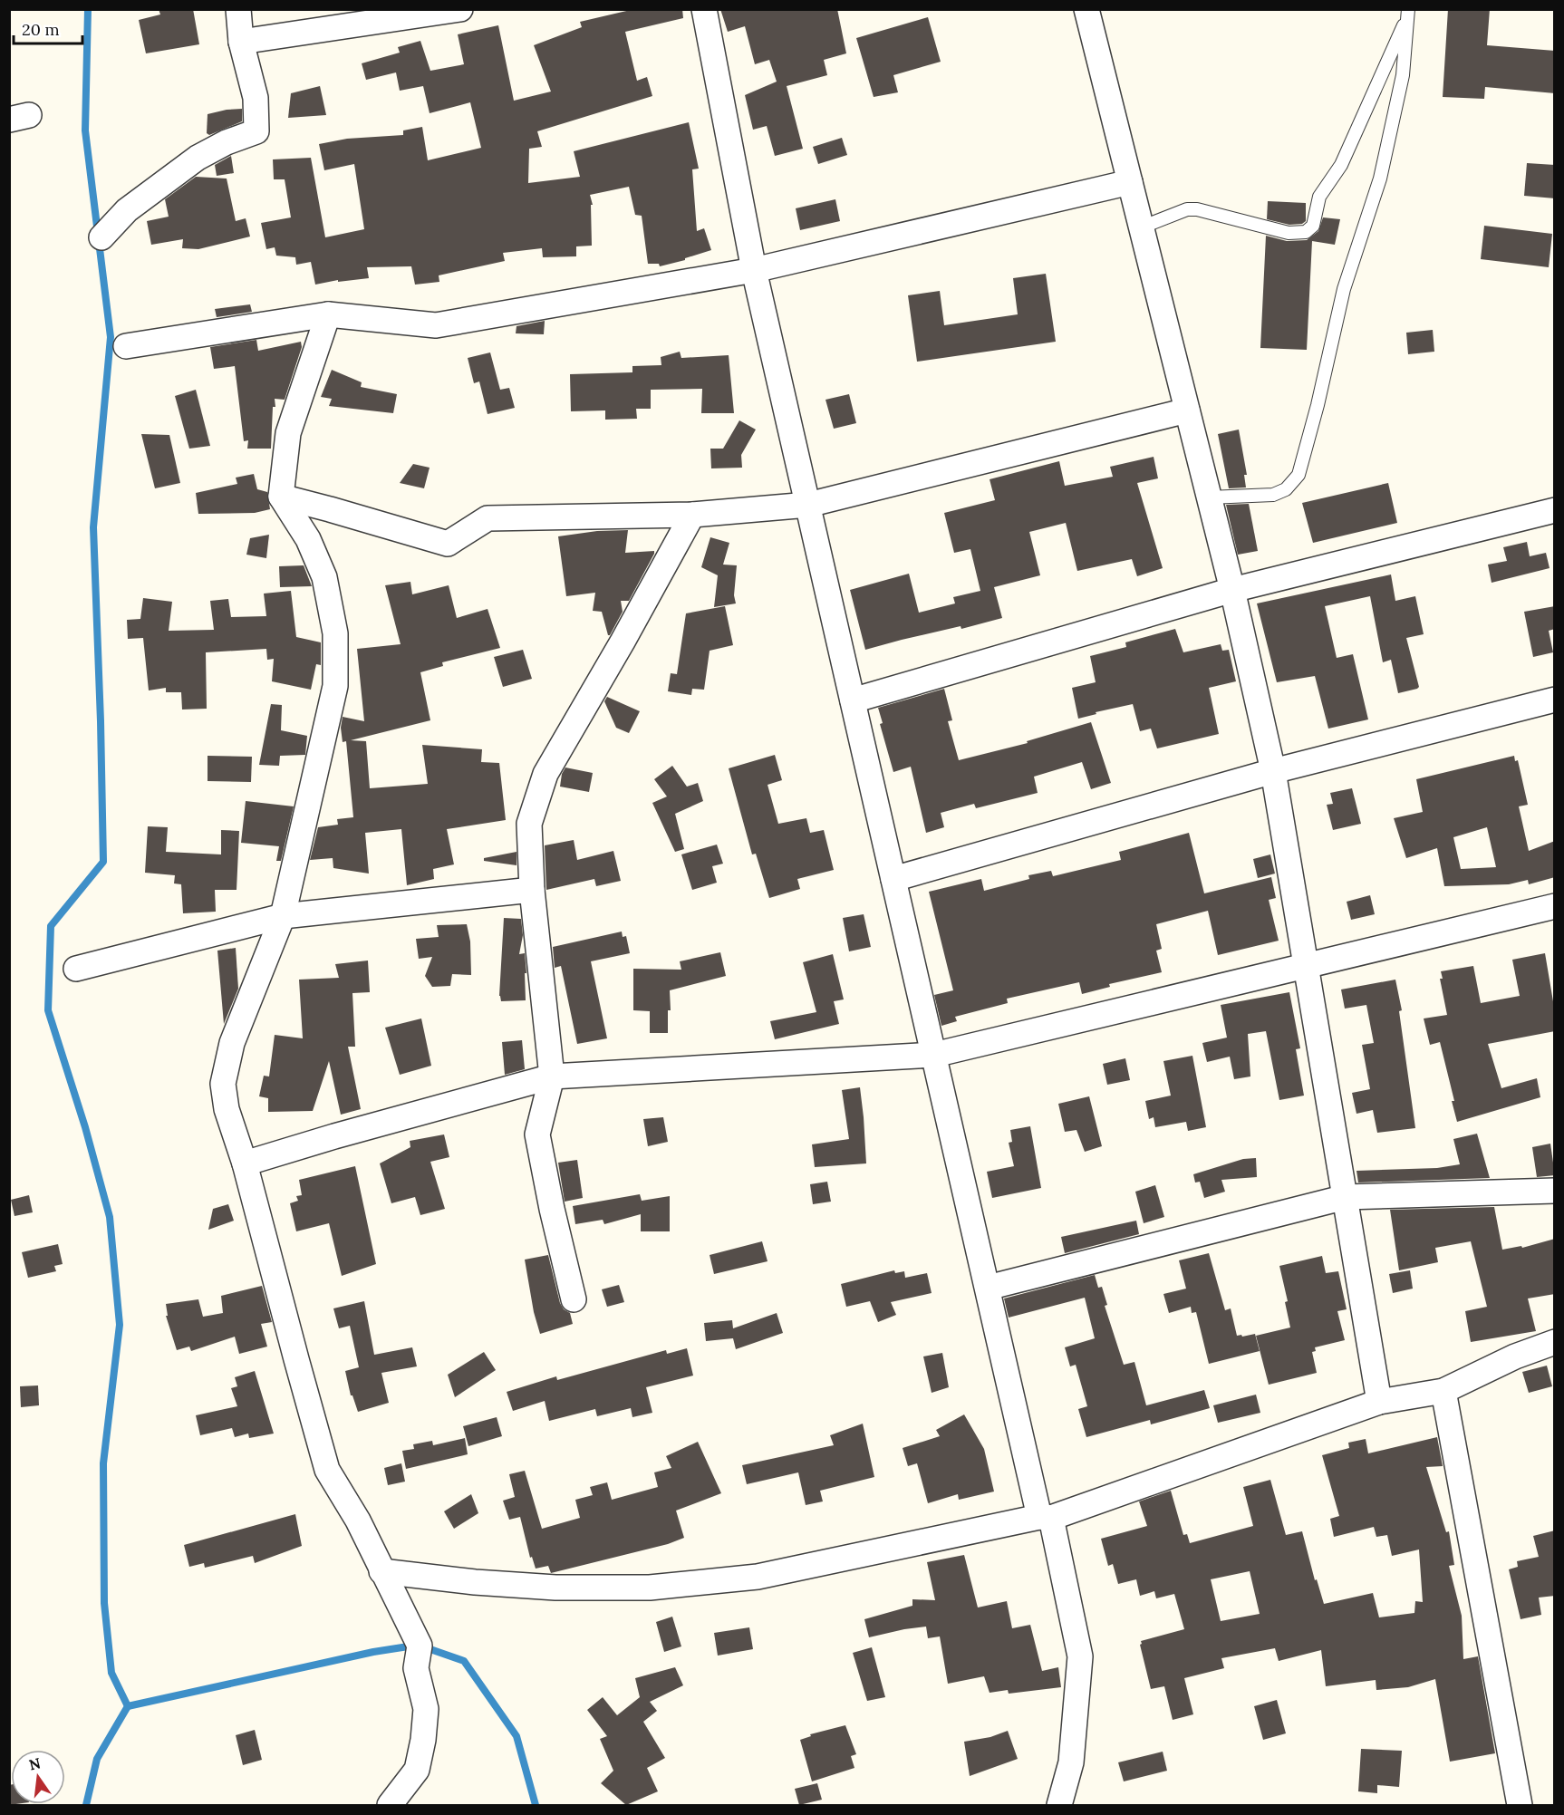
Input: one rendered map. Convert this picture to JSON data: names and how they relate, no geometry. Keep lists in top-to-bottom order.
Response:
{
  "scale_bar": "20 m",
  "north": "top"
}
